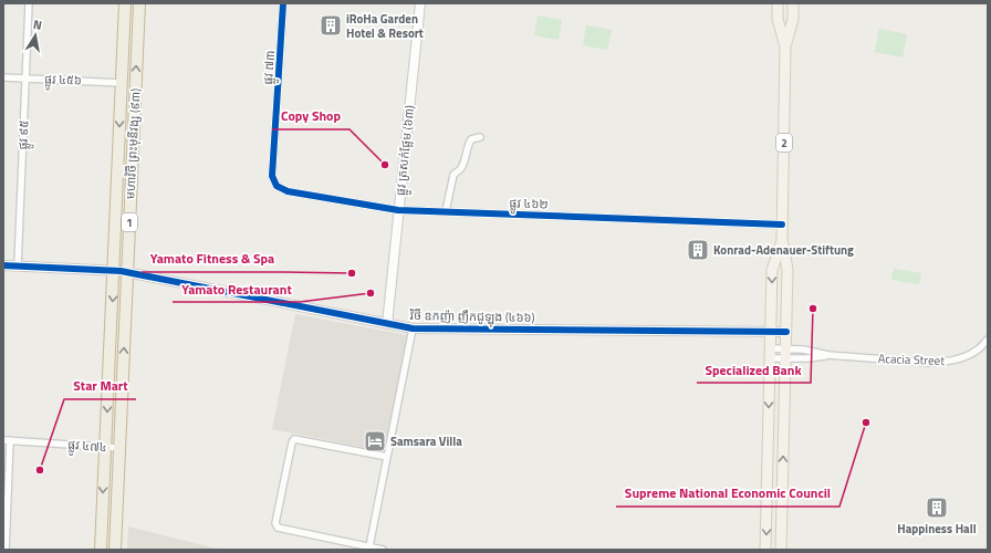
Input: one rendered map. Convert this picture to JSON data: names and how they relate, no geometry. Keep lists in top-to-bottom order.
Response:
{
  "streets": {
    "highway": ["មហាវិថី ព្រះមុនីវង្ស (៩៣)", "1"],
    "main road": ["2"],
    "street": [
      "ផ្លូវ ៧៣",
      "ផ្លូវ ៤៥៦",
      "ផ្លូវ ៩៥",
      "ផ្លូវ ត្រសក់ផ្អែម (៦៣)",
      "ផ្លូវ ៤៦២",
      "វិថី ឧកញ៉ា ញឹកជូឡុង (៤៦៦)",
      "Acacia Street",
      "ផ្លូវ ៤៧៤"
    ]
  },
  "crossings": [
    ["ផ្លូវ ៧៣", "ផ្លូវ ៤៦២"],
    ["ផ្លូវ ៤៥៦", "ផ្លូវ ៩៥"],
    ["ផ្លូវ ៤៥៦", "មហាវិថី ព្រះមុនីវង្ស (៩៣)"],
    ["ផ្លូវ ៩៥", "វិថី ឧកញ៉ា ញឹកជូឡុង (៤៦៦)"],
    ["2", "ផ្លូវ ៤៦២"],
    ["2", "វិថី ឧកញ៉ា ញឹកជូឡុង (៤៦៦)"],
    ["2", "Acacia Street"],
    ["មហាវិថី ព្រះមុនីវង្ស (៩៣)", "វិថី ឧកញ៉ា ញឹកជូឡុង (៤៦៦)"],
    ["មហាវិថី ព្រះមុនីវង្ស (៩៣)", "ផ្លូវ ៤៧៤"],
    ["ផ្លូវ ត្រសក់ផ្អែម (៦៣)", "ផ្លូវ ៤៦២"],
    ["ផ្លូវ ត្រសក់ផ្អែម (៦៣)", "វិថី ឧកញ៉ា ញឹកជូឡុង (៤៦៦)"]
  ],
  "places": {
    "building": ["iRoHa Garden Hotel & Resort", "Konrad-Adenauer-Stiftung", "Happiness Hall"],
    "other": [
      "Copy Shop",
      "Yamato Fitness & Spa",
      "Yamato Restaurant",
      "Specialized Bank",
      "Supreme National Economic Council",
      "Star Mart"
    ],
    "hotel": ["Samsara Villa"]
  },
  "north": "top"
}
